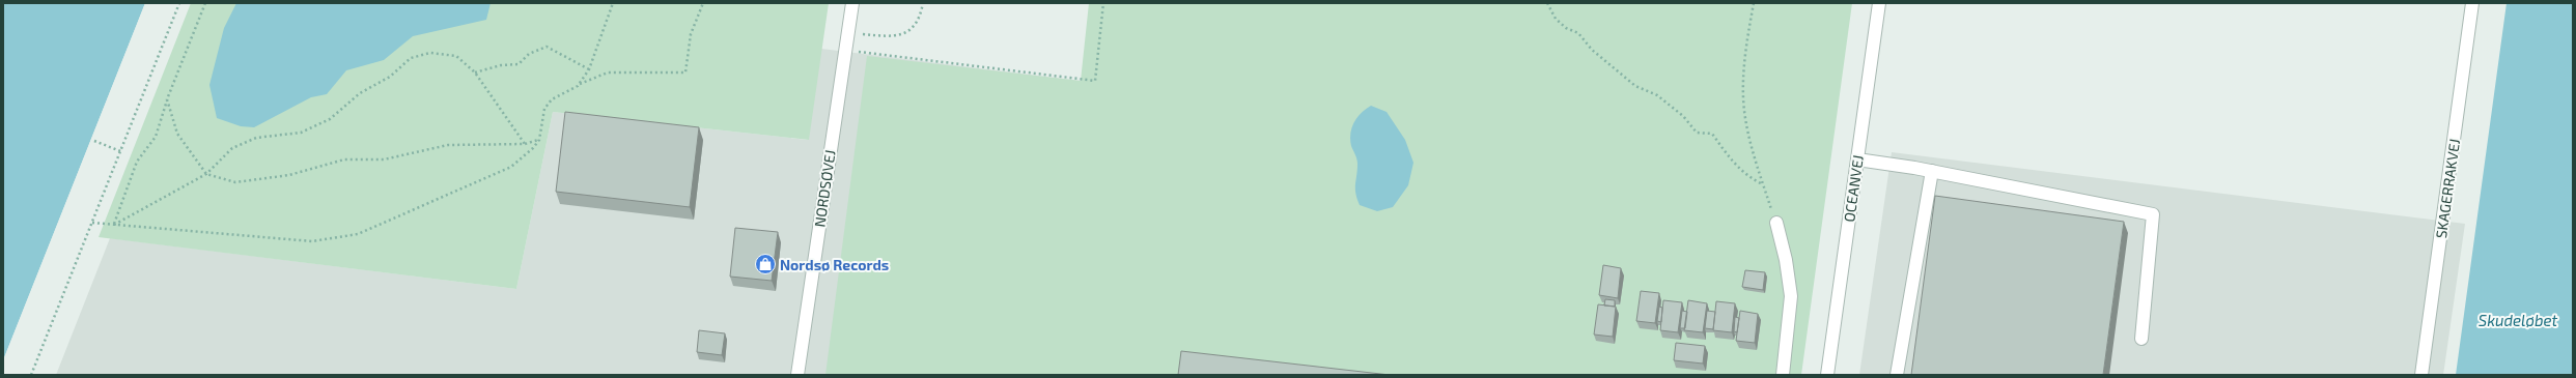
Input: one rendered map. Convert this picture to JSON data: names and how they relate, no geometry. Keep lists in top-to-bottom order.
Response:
{
  "streets": {
    "street": ["NORDSØVEJ", "OCEANVEJ", "SKAGERRAKVEJ"]
  },
  "water": ["Skudeløbet"],
  "places": {
    "shop": ["Nordsø Records"]
  }
}
